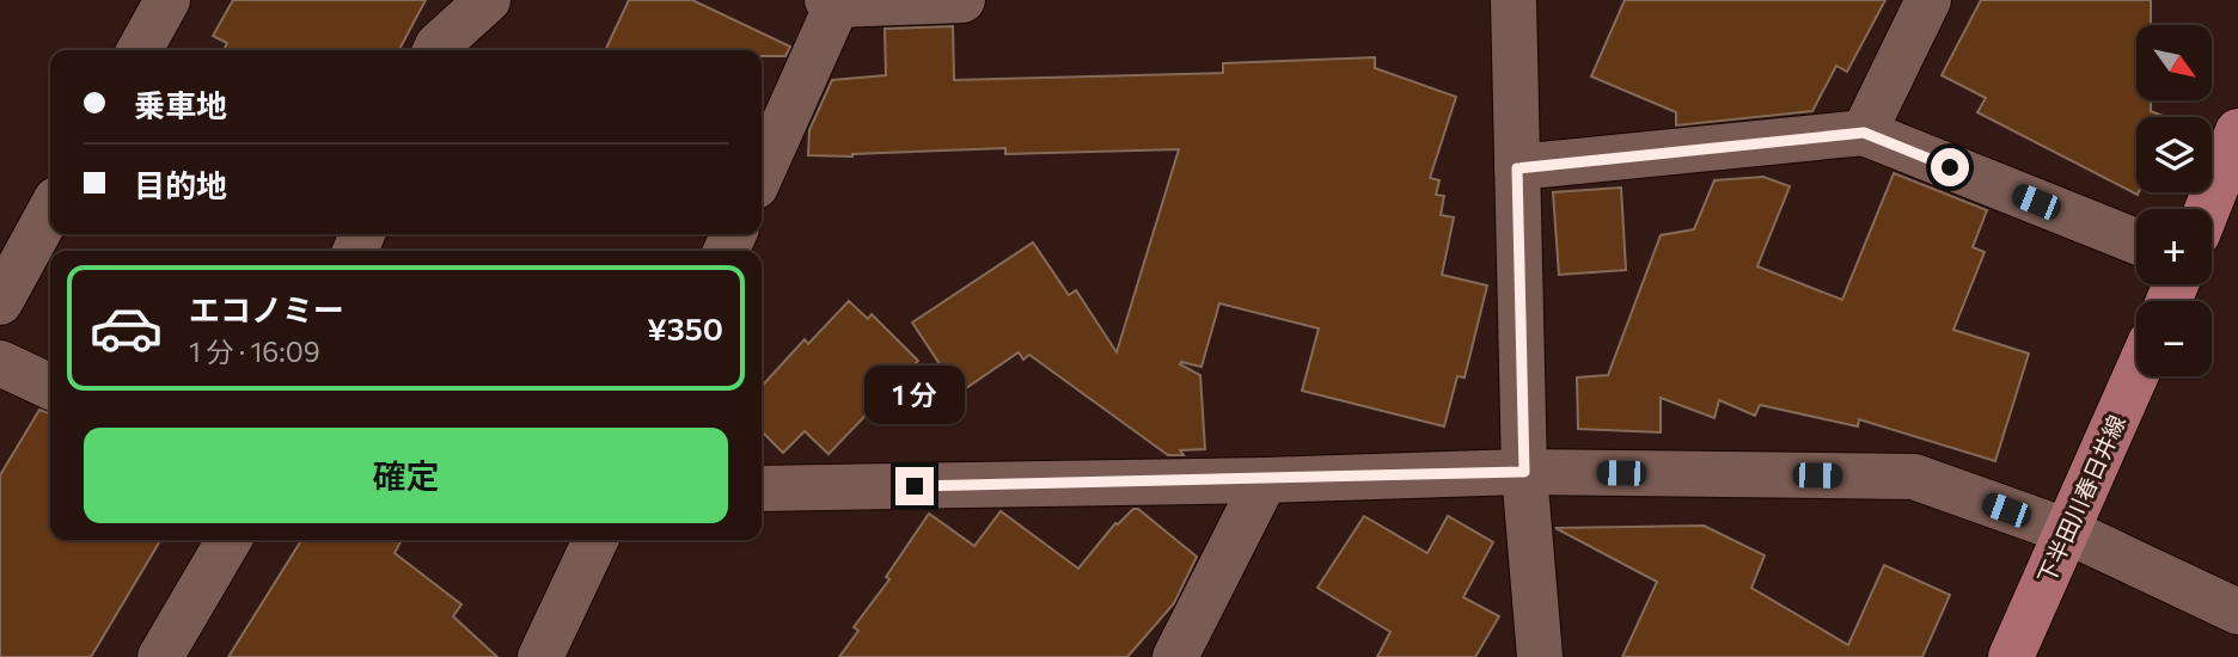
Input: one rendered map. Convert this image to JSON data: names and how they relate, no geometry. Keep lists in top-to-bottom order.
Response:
{
  "streets": {
    "main road": ["下半田川春日井線"]
  },
  "north": "bottom right",
  "page": {
    "map_buttons": ["+", "−"],
    "banner": ["乗車地", "目的地"],
    "list": [
      {
        "name": "エコノミー",
        "note": "1 分 · 16:09",
        "value": "¥350"
      }
    ],
    "bubble": "1 分",
    "buttons": "確定"
  }
}
